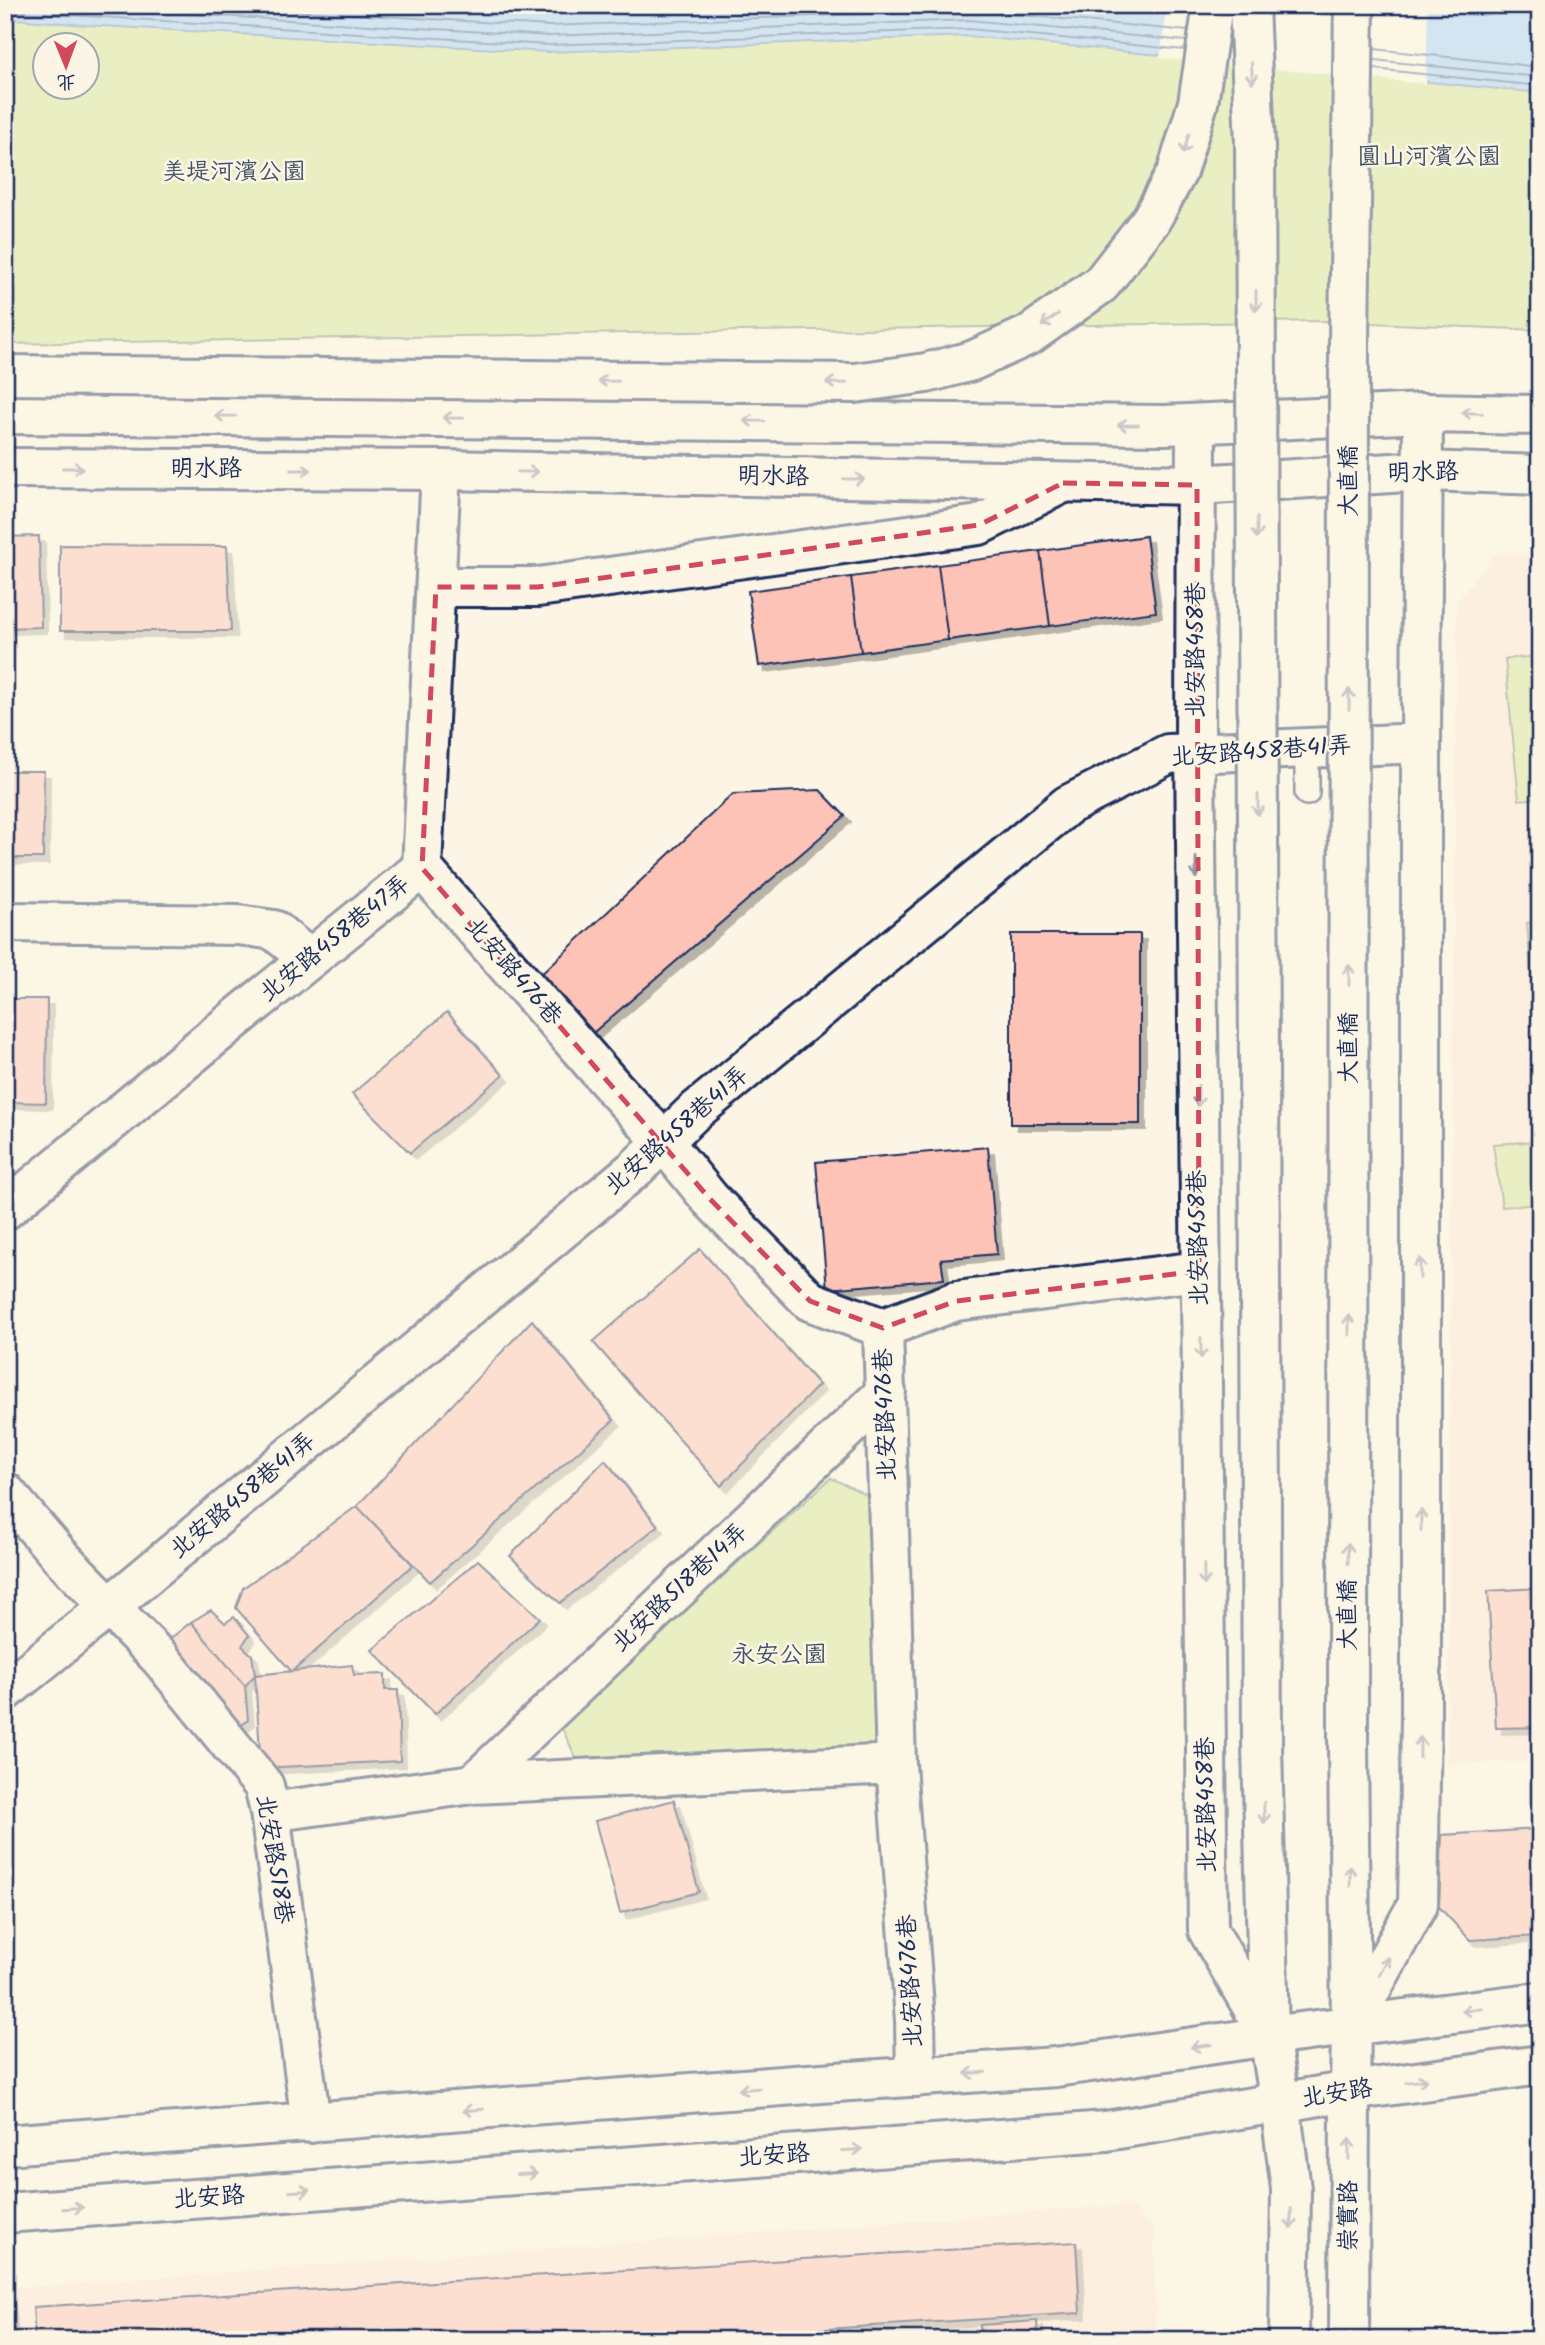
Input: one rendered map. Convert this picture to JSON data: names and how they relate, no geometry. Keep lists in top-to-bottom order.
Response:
{
  "streets": {
    "main road": [
      "明水路",
      "大直橋",
      "北安路458巷",
      "北安路458巷41弄",
      "北安路458巷47弄",
      "北安路476巷",
      "北安路518巷14弄",
      "北安路518巷",
      "北安路",
      "崇實路"
    ]
  },
  "crossings": [
    ["明水路", "北安路458巷"],
    ["明水路", "北安路458巷47弄"],
    ["大直橋", "北安路"],
    ["大直橋", "崇實路"],
    ["北安路458巷", "北安路458巷41弄"],
    ["北安路458巷41弄", "北安路476巷"],
    ["北安路458巷41弄", "北安路518巷"],
    ["北安路458巷47弄", "北安路476巷"],
    ["北安路476巷", "北安路518巷14弄"],
    ["北安路", "崇實路"]
  ],
  "parks": ["圓山河濱公園", "美堤河濱公園", "永安公園"],
  "north": "bottom"
}
